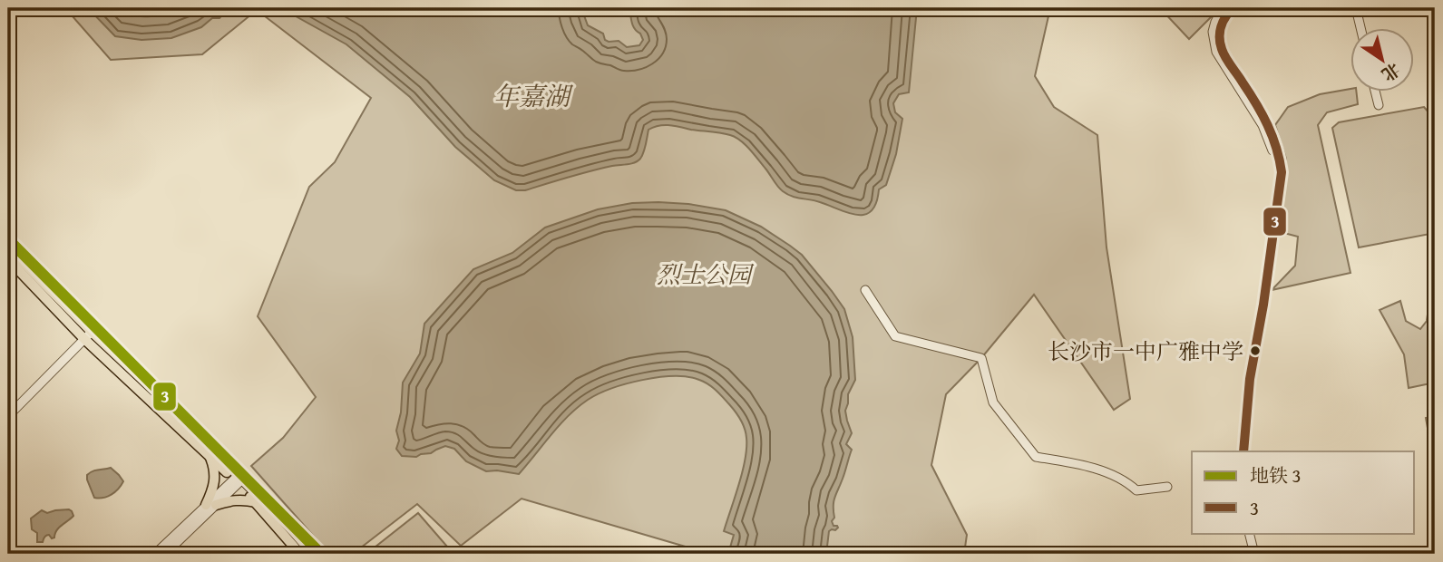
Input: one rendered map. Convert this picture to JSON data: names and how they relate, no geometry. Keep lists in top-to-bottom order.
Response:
{
  "water": ["年嘉湖"],
  "parks": ["烈士公园"],
  "places": ["长沙市一中广雅中学"],
  "lines": ["transit line 3", "metro line 3"],
  "legend": ["地铁 3", "3"],
  "north": "bottom right"
}
